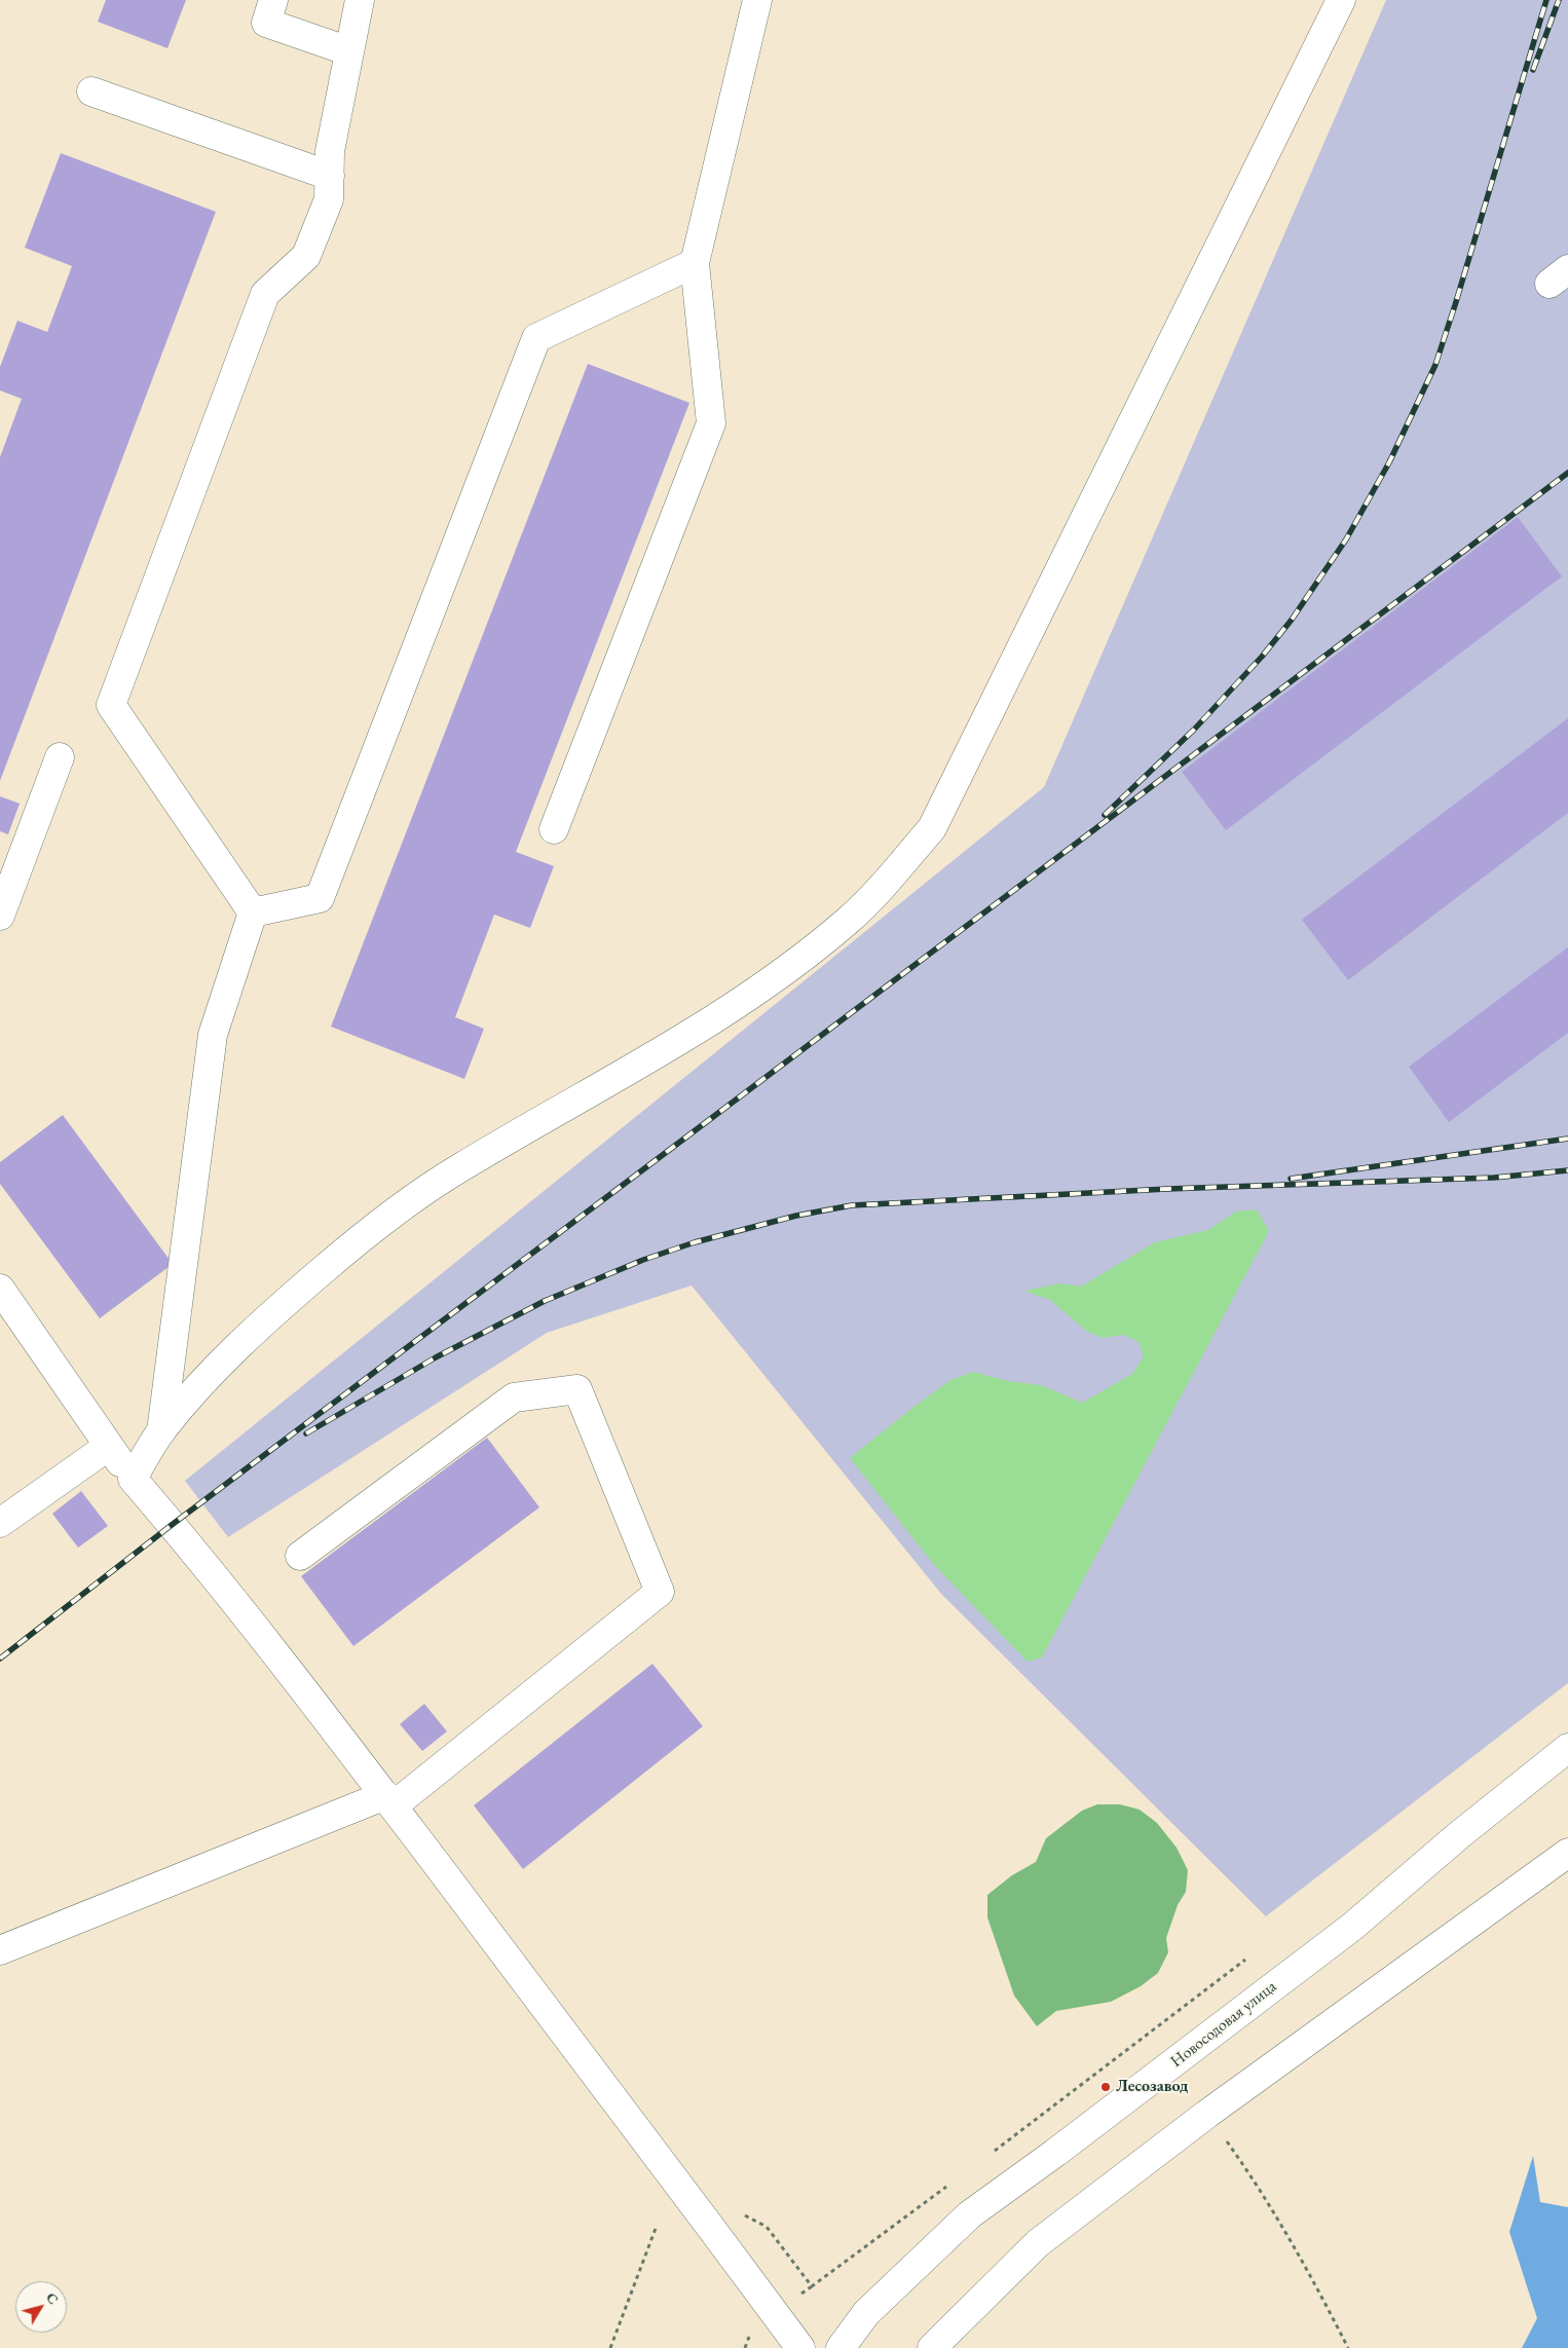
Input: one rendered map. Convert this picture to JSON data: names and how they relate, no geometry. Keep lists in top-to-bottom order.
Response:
{
  "streets": {
    "main road": ["Новосодовая улица"]
  },
  "places": ["Лесозавод"],
  "north": "top right"
}
